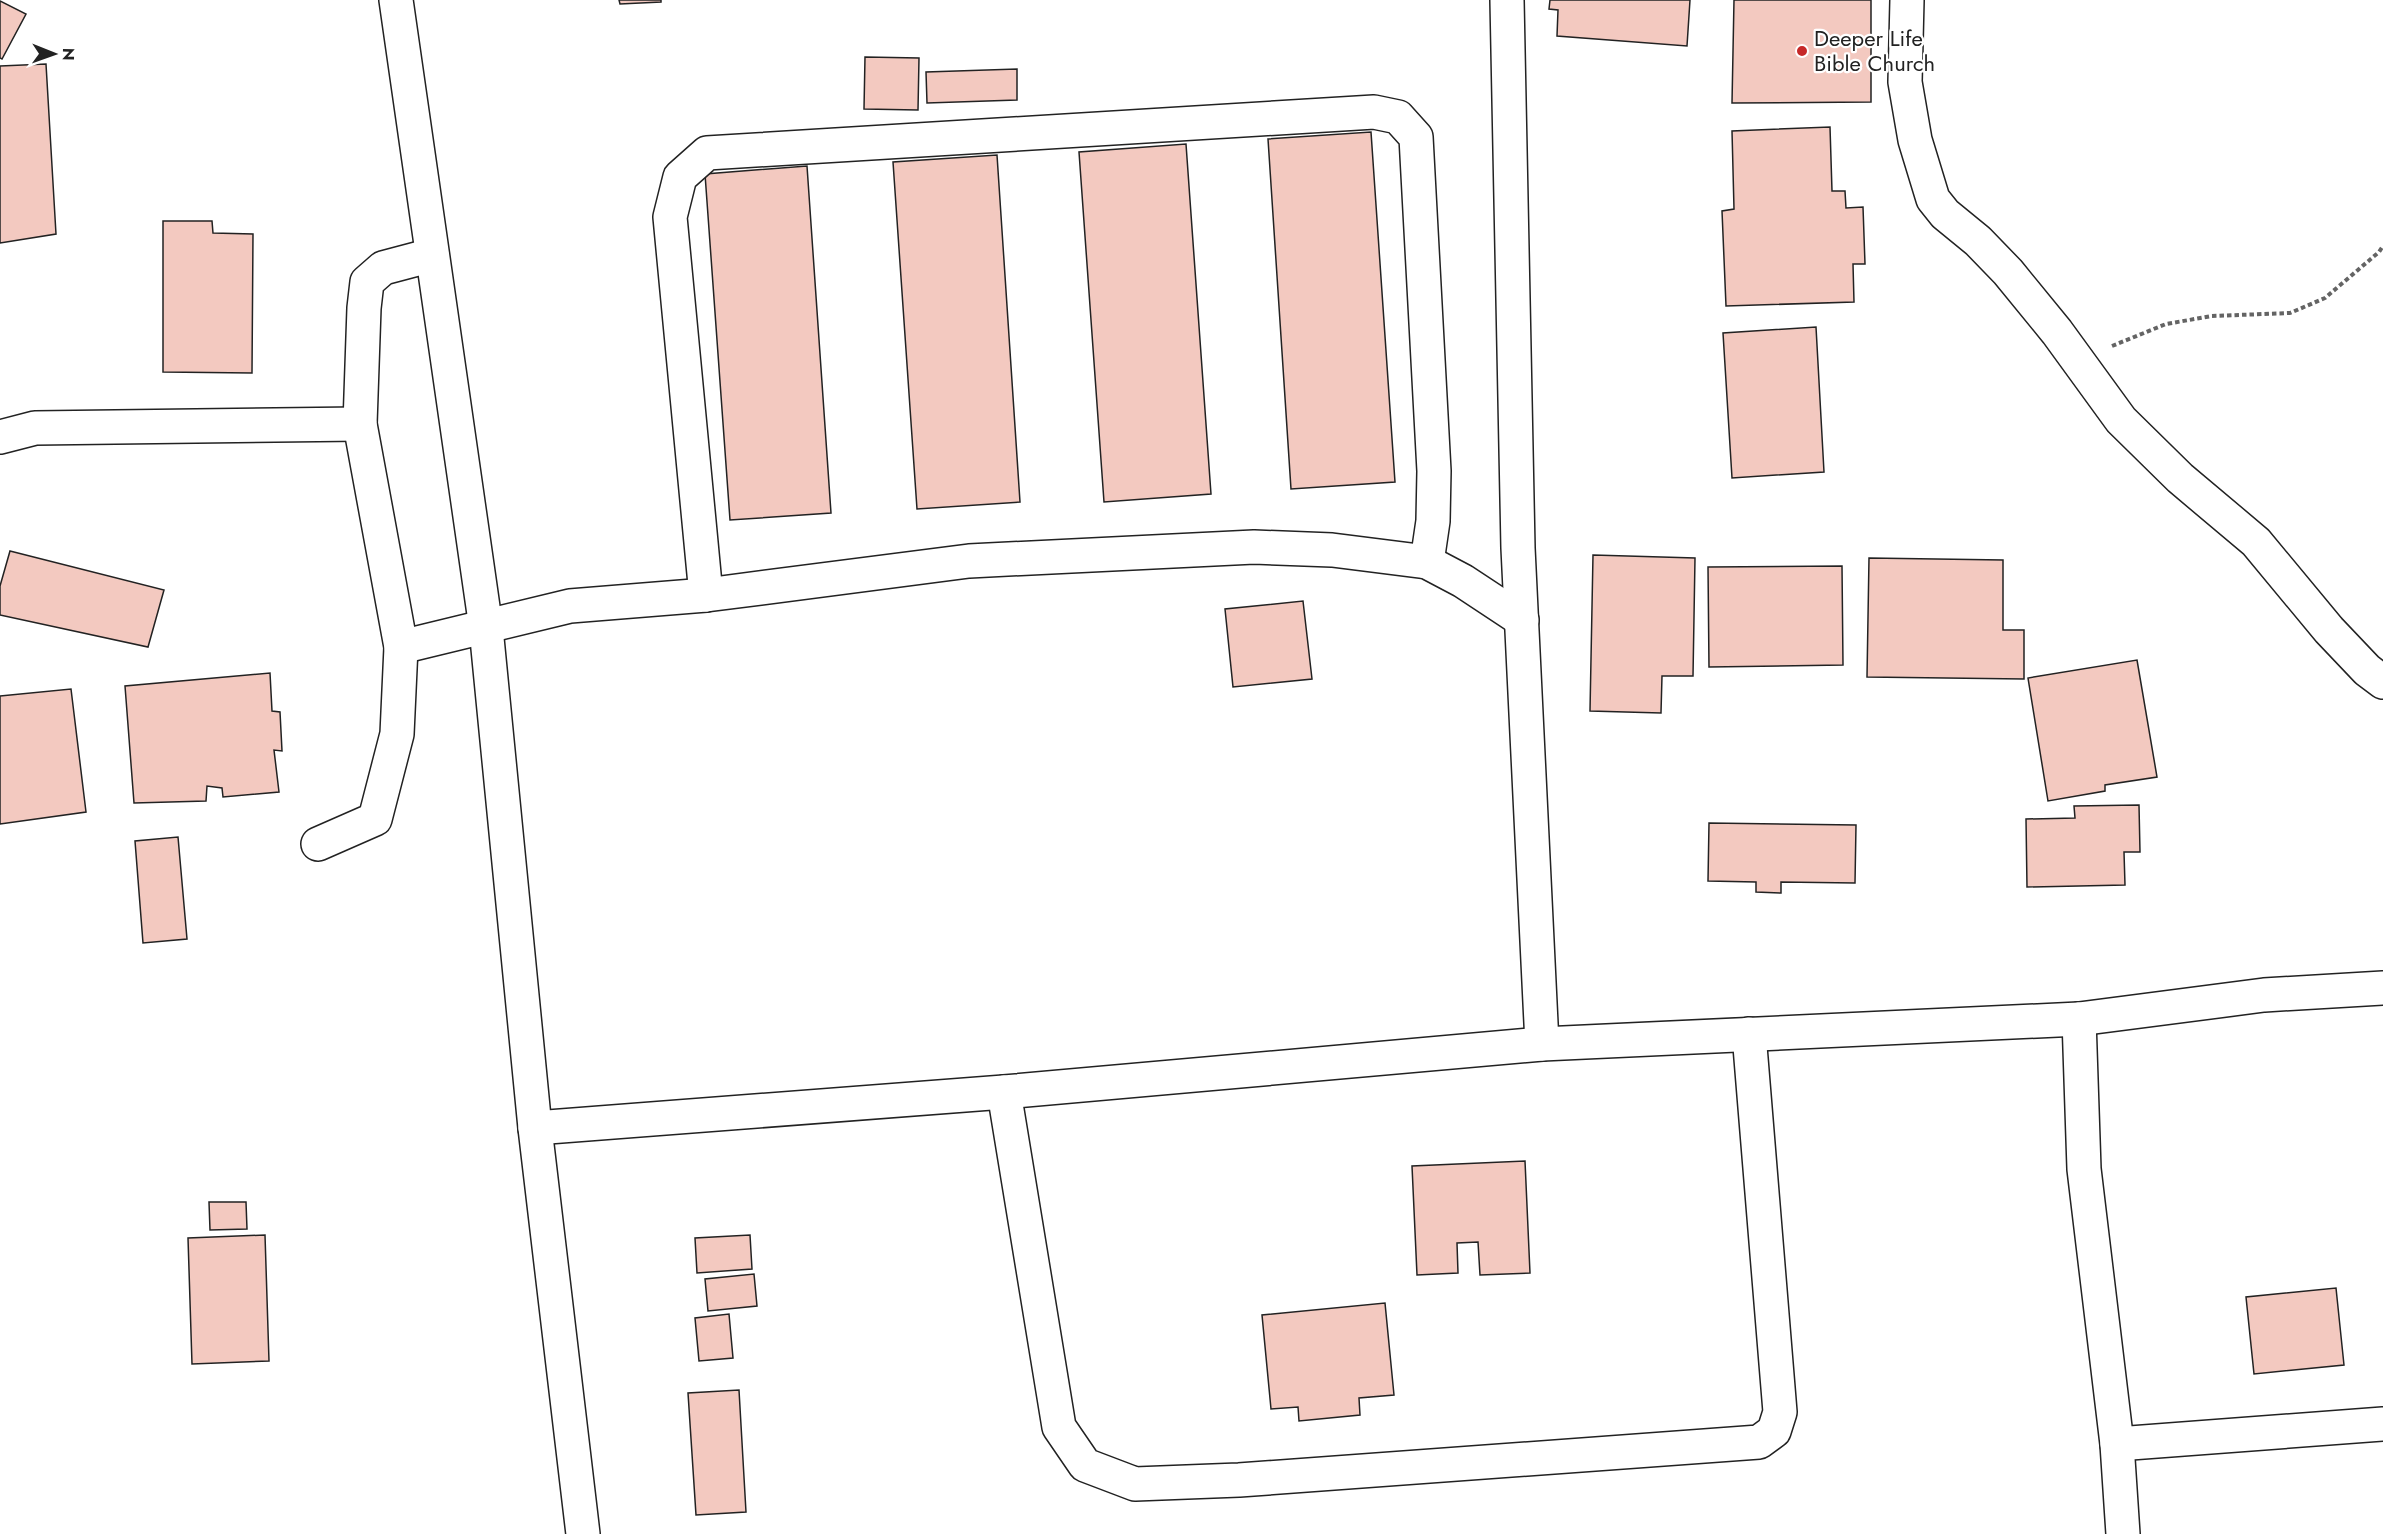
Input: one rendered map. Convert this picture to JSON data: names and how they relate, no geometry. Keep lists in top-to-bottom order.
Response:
{
  "places": ["Deeper Life Bible Church"],
  "north": "right"
}
